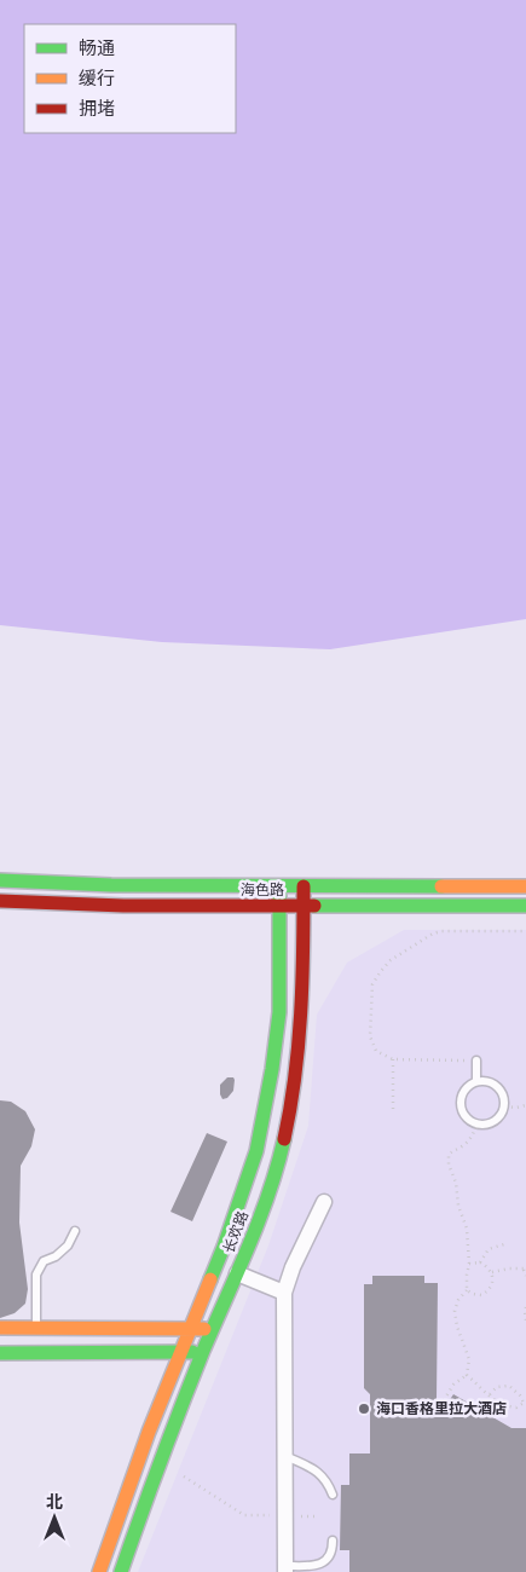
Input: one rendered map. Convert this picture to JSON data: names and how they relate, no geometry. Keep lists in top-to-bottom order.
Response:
{
  "streets": {
    "street": ["海色路", "长欢路"]
  },
  "crossings": [
    ["海色路", "长欢路"]
  ],
  "places": ["海口香格里拉大酒店"],
  "legend": ["畅通", "缓行", "拥堵"],
  "north": "top"
}
